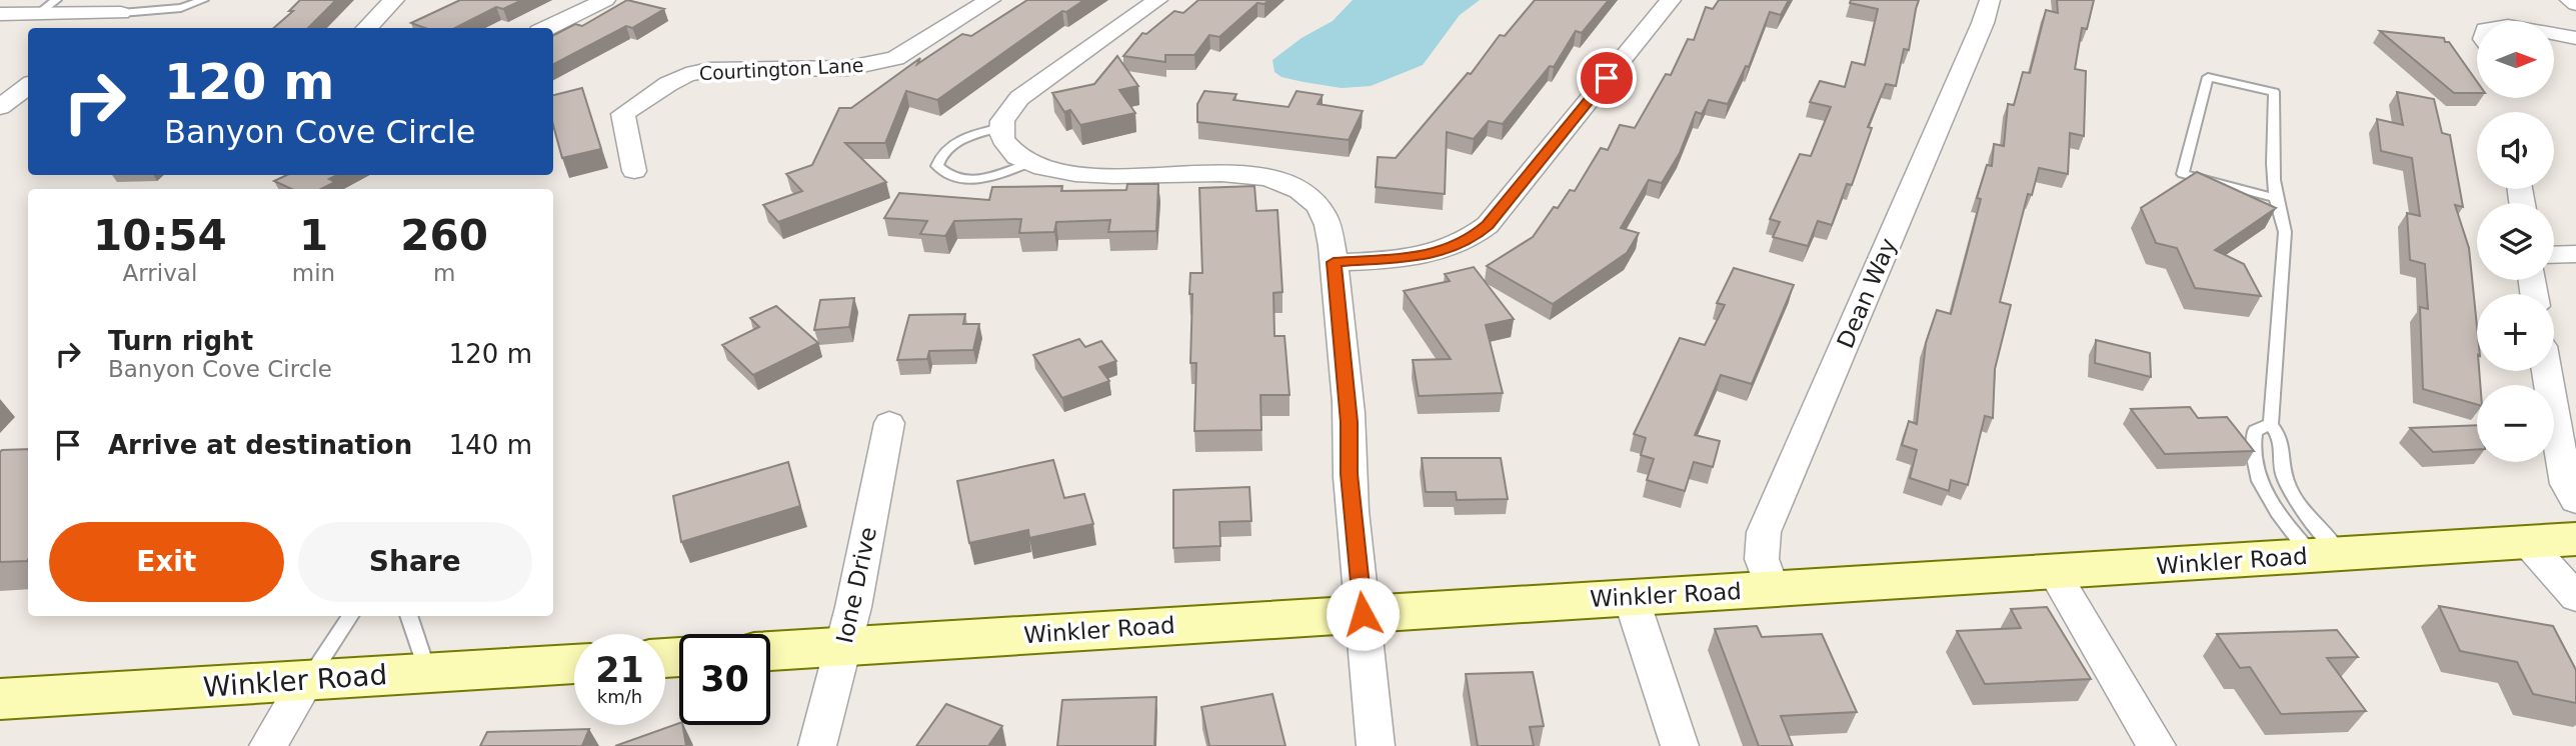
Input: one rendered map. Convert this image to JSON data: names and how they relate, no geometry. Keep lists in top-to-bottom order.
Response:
{
  "streets": {
    "street": [
      "Courtington Lane",
      "Dean Way",
      "Winkler Road",
      "Ione Drive"
    ]
  },
  "crossings": [
    ["Dean Way", "Winkler Road"],
    ["Winkler Road", "Ione Drive"]
  ],
  "north": "right",
  "page": {
    "map_buttons": ["+", "−"],
    "turn": ["120 m", "Banyon Cove Circle"],
    "eta": [
      "10:54",
      "Arrival",
      "1",
      "min",
      "260",
      "m"
    ],
    "list": [
      {
        "name": "Turn right",
        "note": "Banyon Cove Circle",
        "value": "120 m"
      },
      {
        "name": "Arrive at destination",
        "value": "140 m"
      }
    ],
    "buttons": ["Exit", "Share"],
    "speed": "21 km/h",
    "limit": "30"
  }
}
